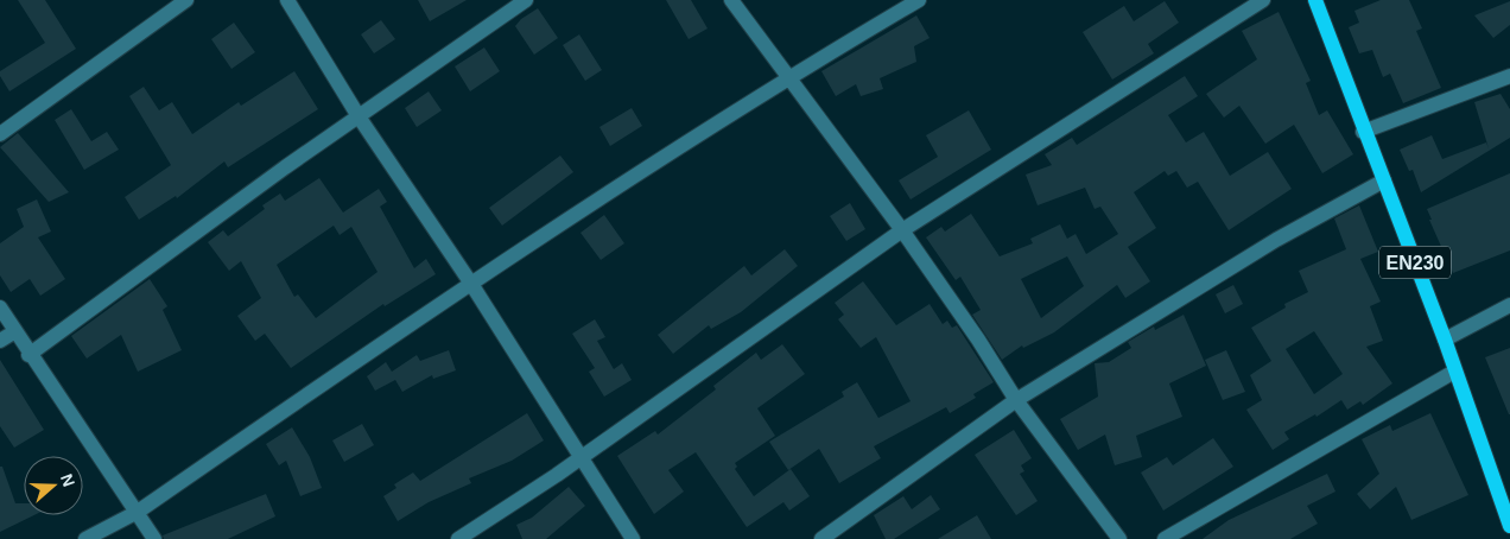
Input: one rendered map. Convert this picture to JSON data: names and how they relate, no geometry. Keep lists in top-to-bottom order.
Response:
{
  "streets": {
    "main road": ["EN230"]
  },
  "north": "right"
}
